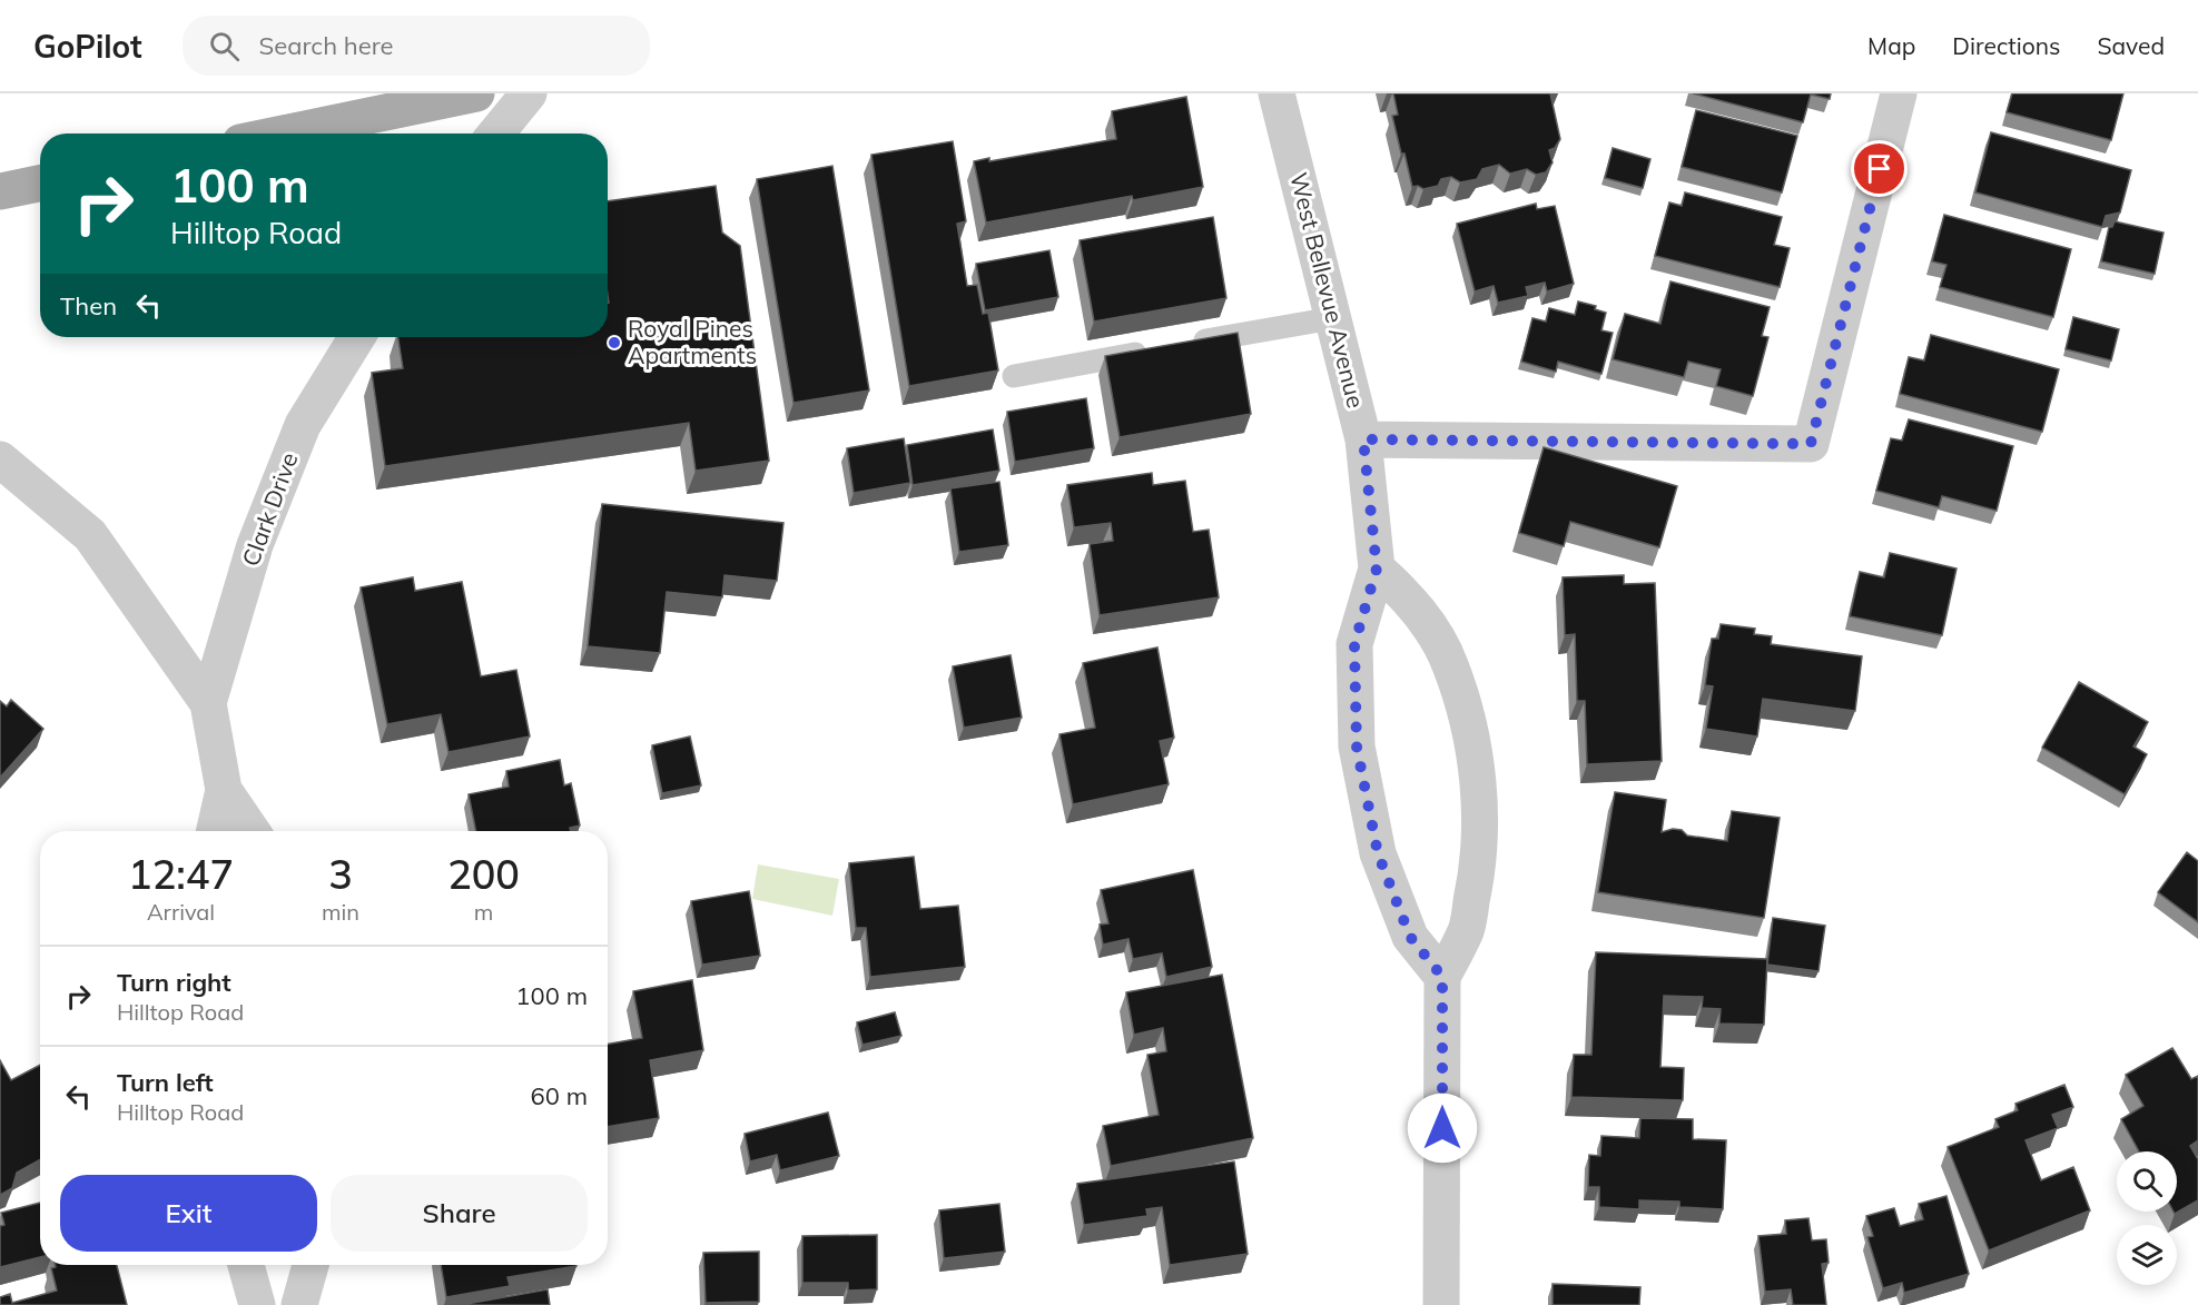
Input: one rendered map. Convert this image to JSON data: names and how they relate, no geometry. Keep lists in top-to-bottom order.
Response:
{
  "streets": {
    "street": ["West Bellevue Avenue", "Clark Drive"]
  },
  "places": ["Royal Pines Apartments"],
  "page": {
    "header": "GoPilot",
    "search": "Search here",
    "nav": ["Map", "Directions", "Saved"],
    "turn": ["100 m", "Hilltop Road"],
    "then": "Then",
    "eta": [
      "12:47",
      "Arrival",
      "3",
      "min",
      "200",
      "m"
    ],
    "list": [
      {
        "name": "Turn right",
        "note": "Hilltop Road",
        "value": "100 m"
      },
      {
        "name": "Turn left",
        "note": "Hilltop Road",
        "value": "60 m"
      }
    ],
    "buttons": ["Exit", "Share"]
  }
}
